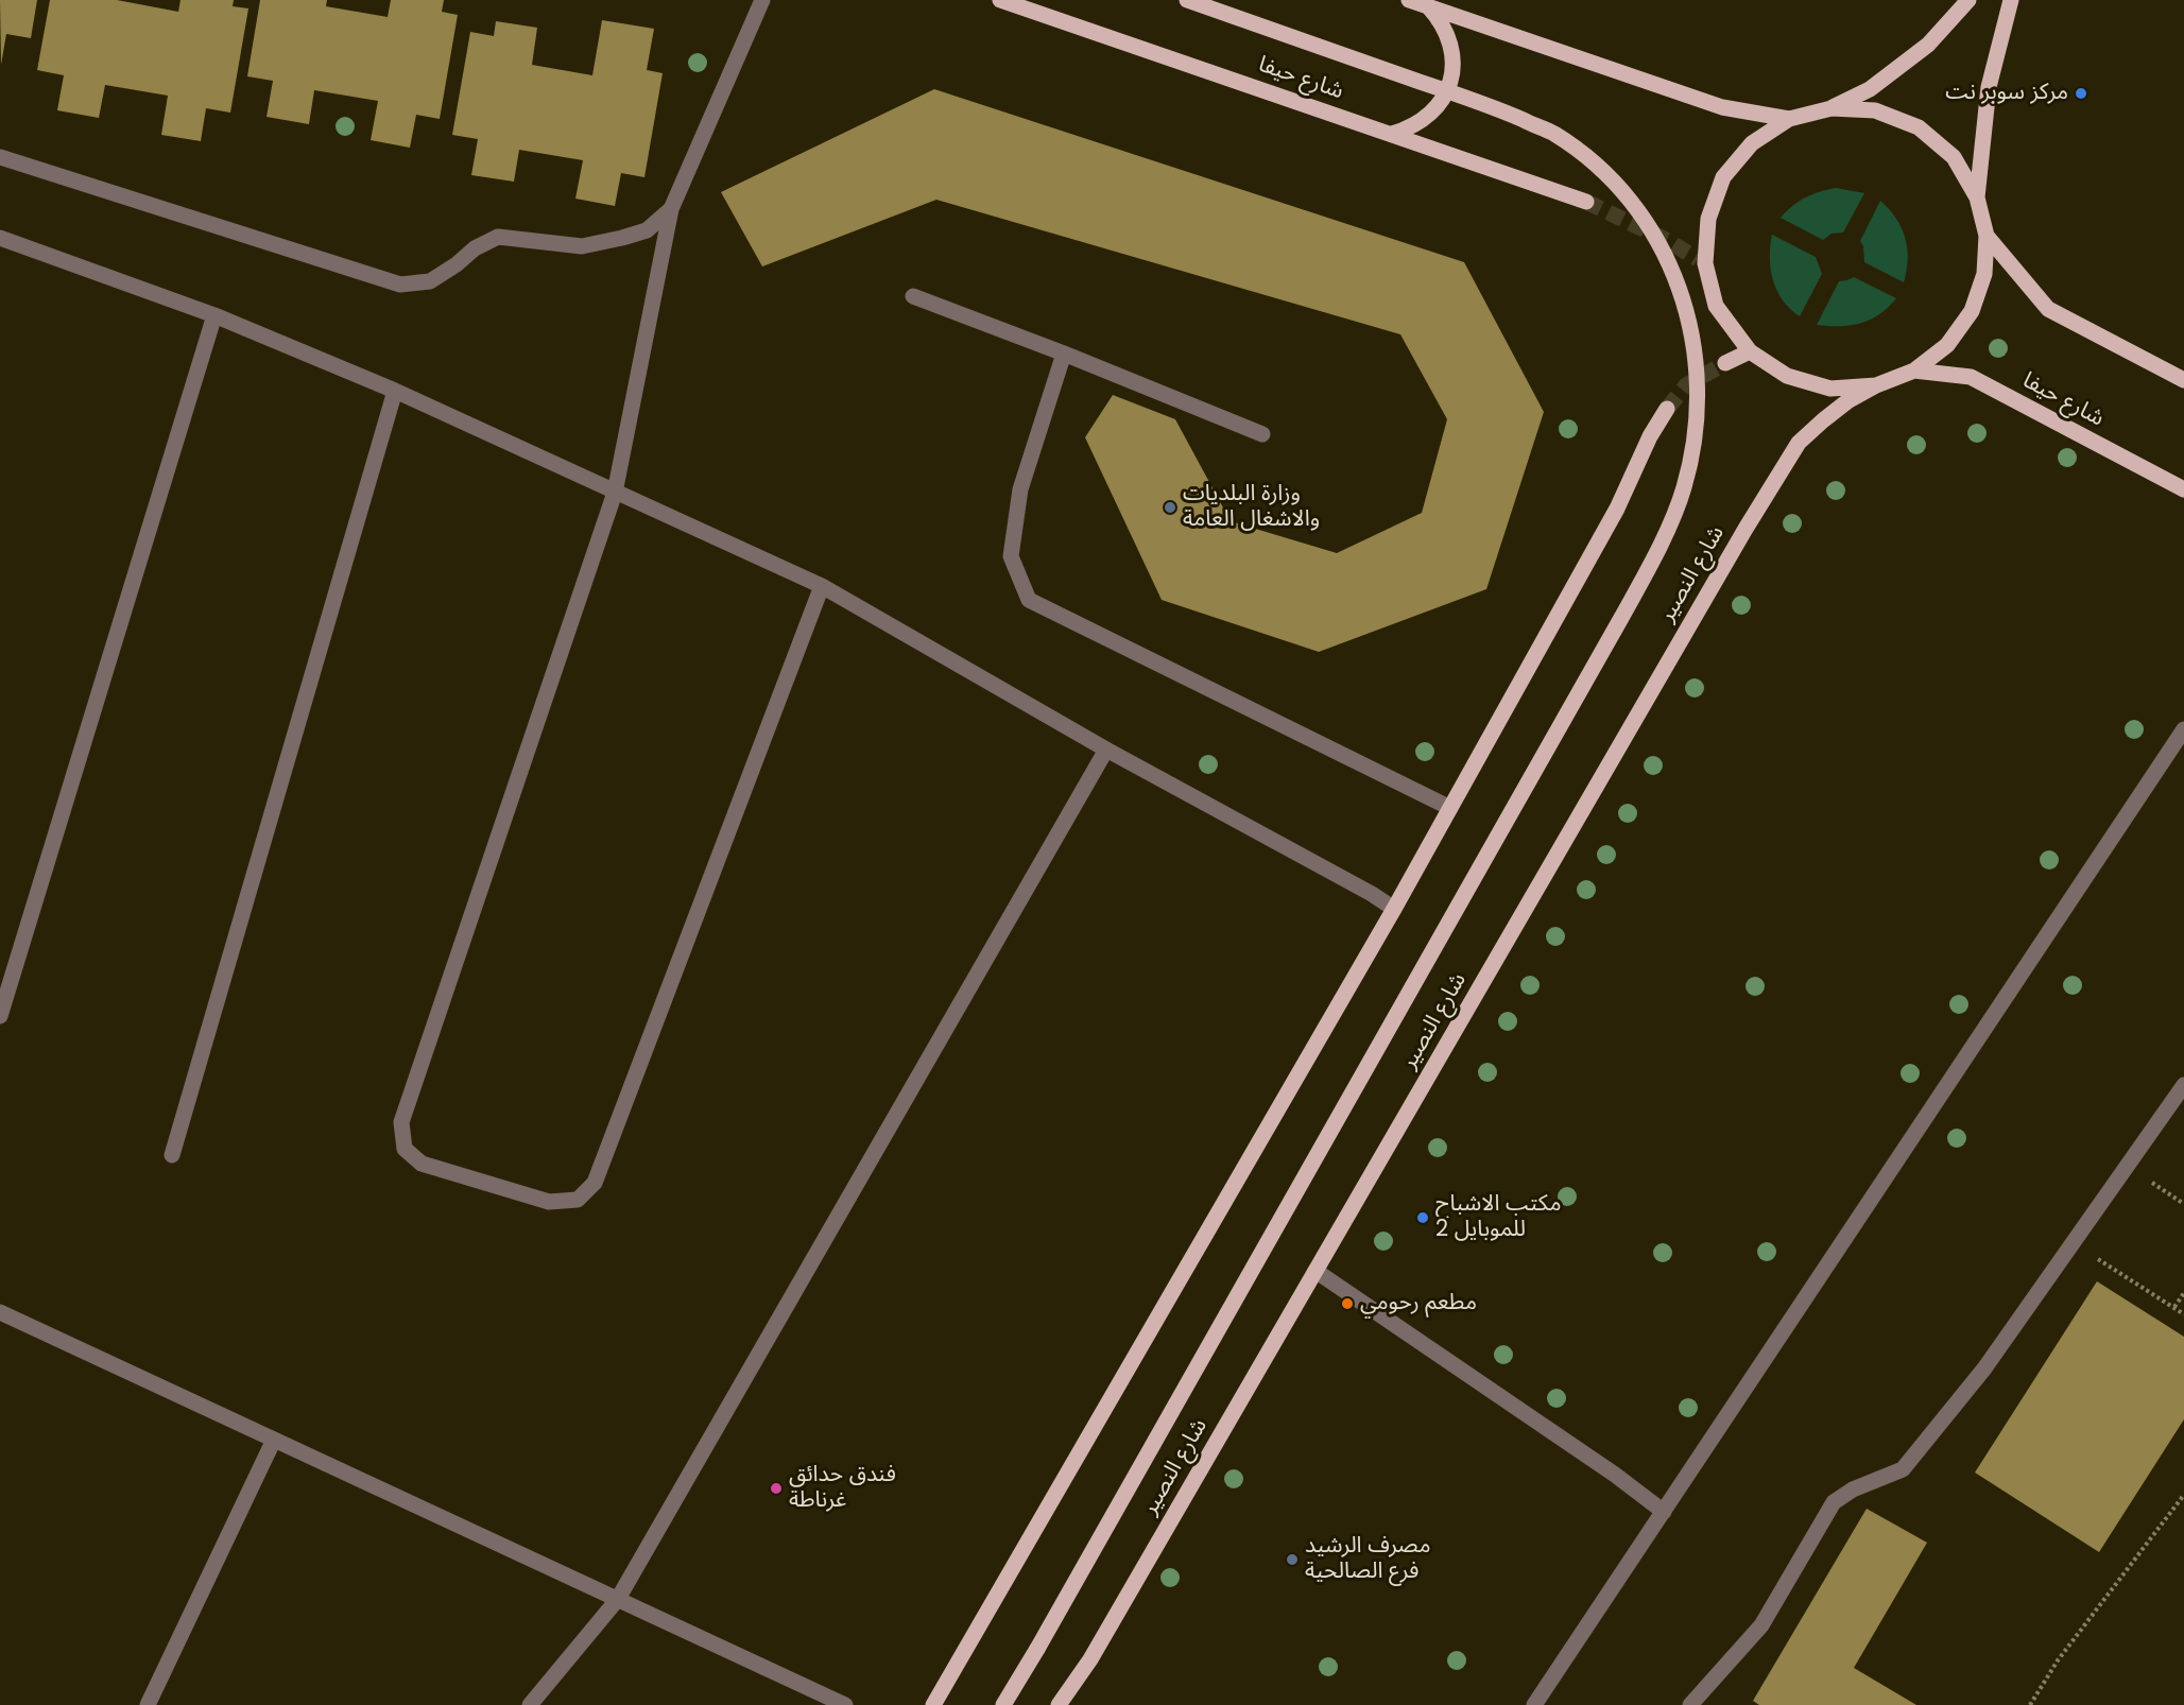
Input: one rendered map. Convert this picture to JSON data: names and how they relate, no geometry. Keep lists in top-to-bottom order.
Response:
{
  "streets": {
    "main road": ["شارع حيفا", "شارع النصیر"]
  },
  "places": [
    "مركز سوبر نت",
    "وزارة البلديات والاشغال العامة",
    "مكتب الاشباح 2 للموبايل",
    "مطعم رحومي",
    "فندق حدائق غرناطة",
    "مصرف الرشيد فرع الصالحية"
  ]
}
